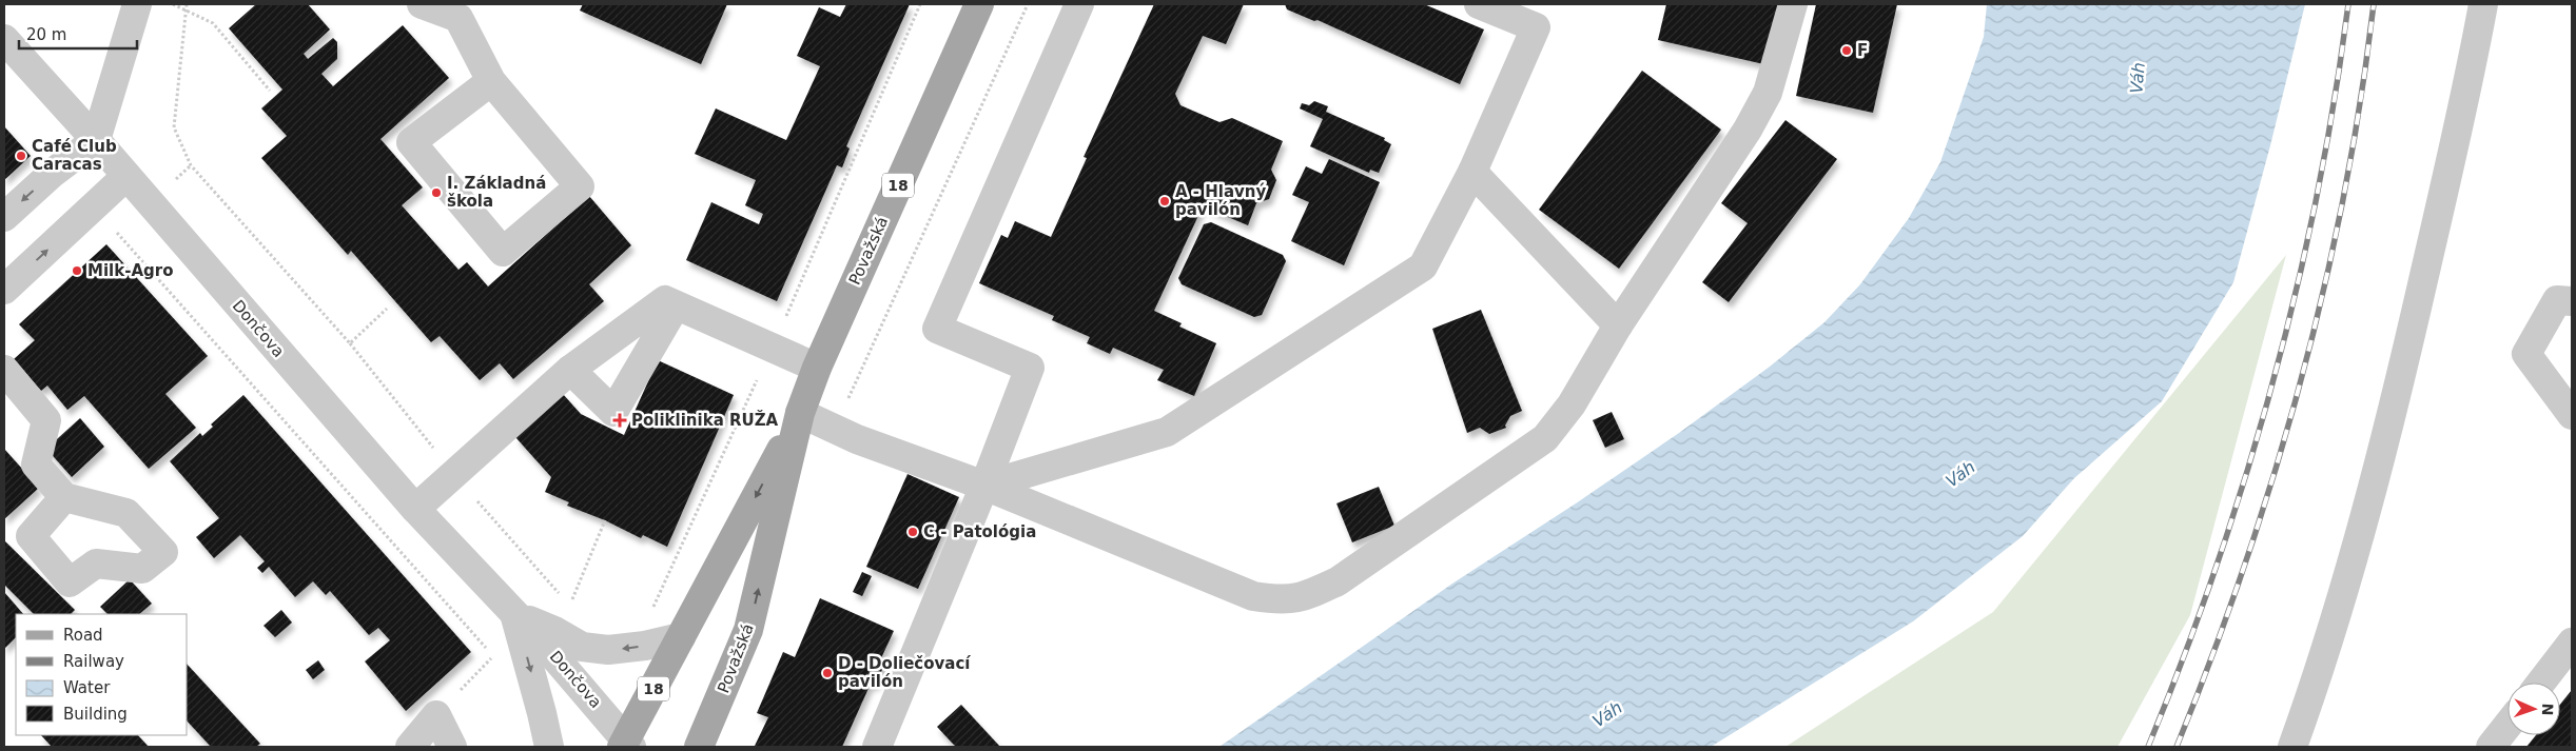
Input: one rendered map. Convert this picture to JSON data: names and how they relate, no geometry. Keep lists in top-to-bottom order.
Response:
{
  "streets": {
    "main road": ["18", "Považská"],
    "street": ["Dončova"]
  },
  "crossings": [
    ["Považská", "Dončova"]
  ],
  "water": ["Váh"],
  "places": {
    "other": [
      "F",
      "Café Club Caracas",
      "I. Základná škola",
      "A - Hlavný pavilón",
      "Milk-Agro",
      "C - Patológia",
      "D - Doliečovací pavilón"
    ],
    "health": ["Poliklinika RUŽA"]
  },
  "legend": [
    "Road",
    "Railway",
    "Water",
    "Building"
  ],
  "scale_bar": "20 m",
  "north": "right"
}
